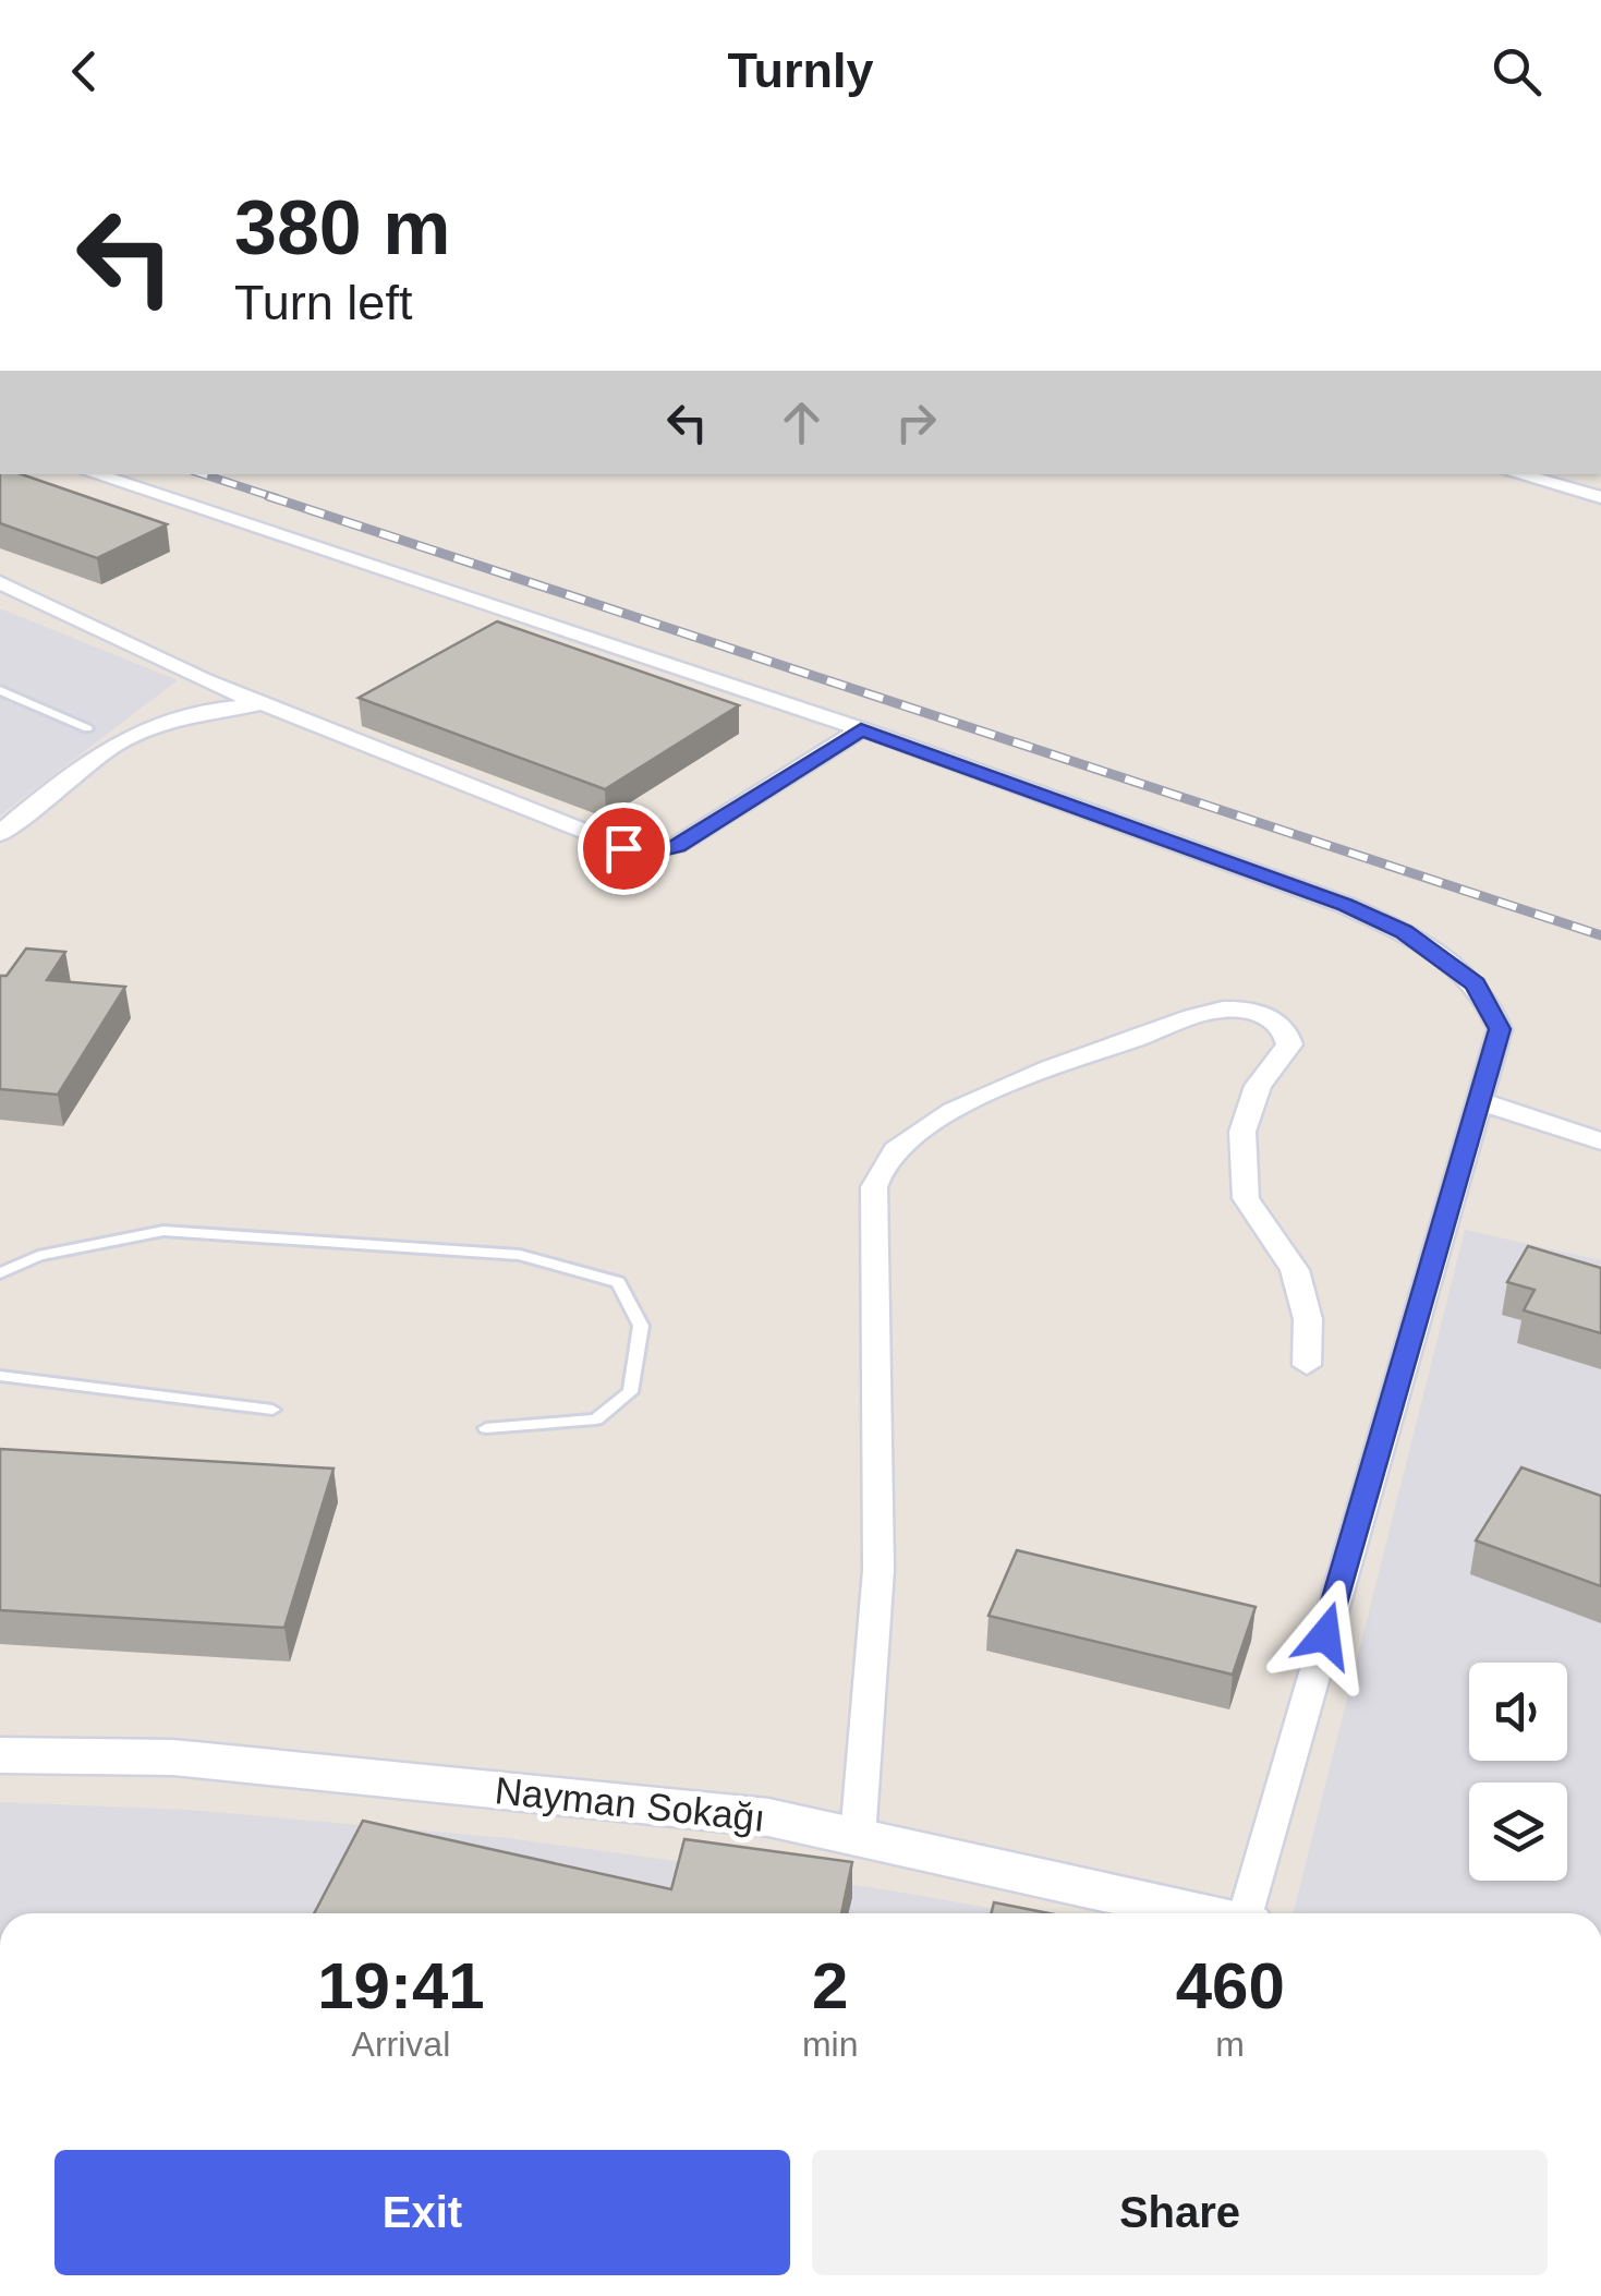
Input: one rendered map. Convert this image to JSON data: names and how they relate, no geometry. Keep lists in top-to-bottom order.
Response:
{
  "streets": {
    "street": ["Nayman Sokağı"]
  },
  "page": {
    "header": "Turnly",
    "turn": ["380 m", "Turn left"],
    "eta": [
      "19:41",
      "Arrival",
      "2",
      "min",
      "460",
      "m"
    ],
    "buttons": ["Exit", "Share"]
  }
}
